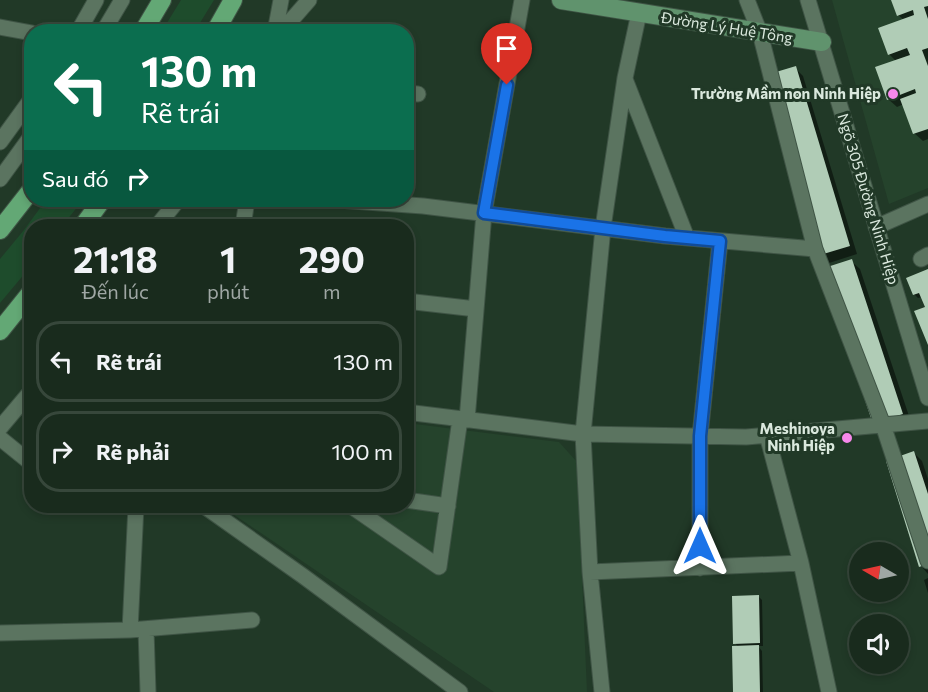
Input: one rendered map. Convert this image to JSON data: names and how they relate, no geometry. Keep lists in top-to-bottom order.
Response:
{
  "streets": {
    "main road": ["Đường Lý Huệ Tông"],
    "street": ["Ngõ 305 Đường Ninh Hiệp"]
  },
  "crossings": [
    ["Đường Lý Huệ Tông", "Ngõ 305 Đường Ninh Hiệp"]
  ],
  "places": ["Trường Mầm non Ninh Hiệp", "Meshinoya Ninh Hiệp"],
  "north": "left",
  "page": {
    "turn": ["130 m", "Rẽ trái"],
    "then": "Sau đó",
    "eta": [
      "21:18",
      "Đến lúc",
      "1",
      "phút",
      "290",
      "m"
    ],
    "list": [
      {
        "name": "Rẽ trái",
        "value": "130 m"
      },
      {
        "name": "Rẽ phải",
        "value": "100 m"
      }
    ]
  }
}
